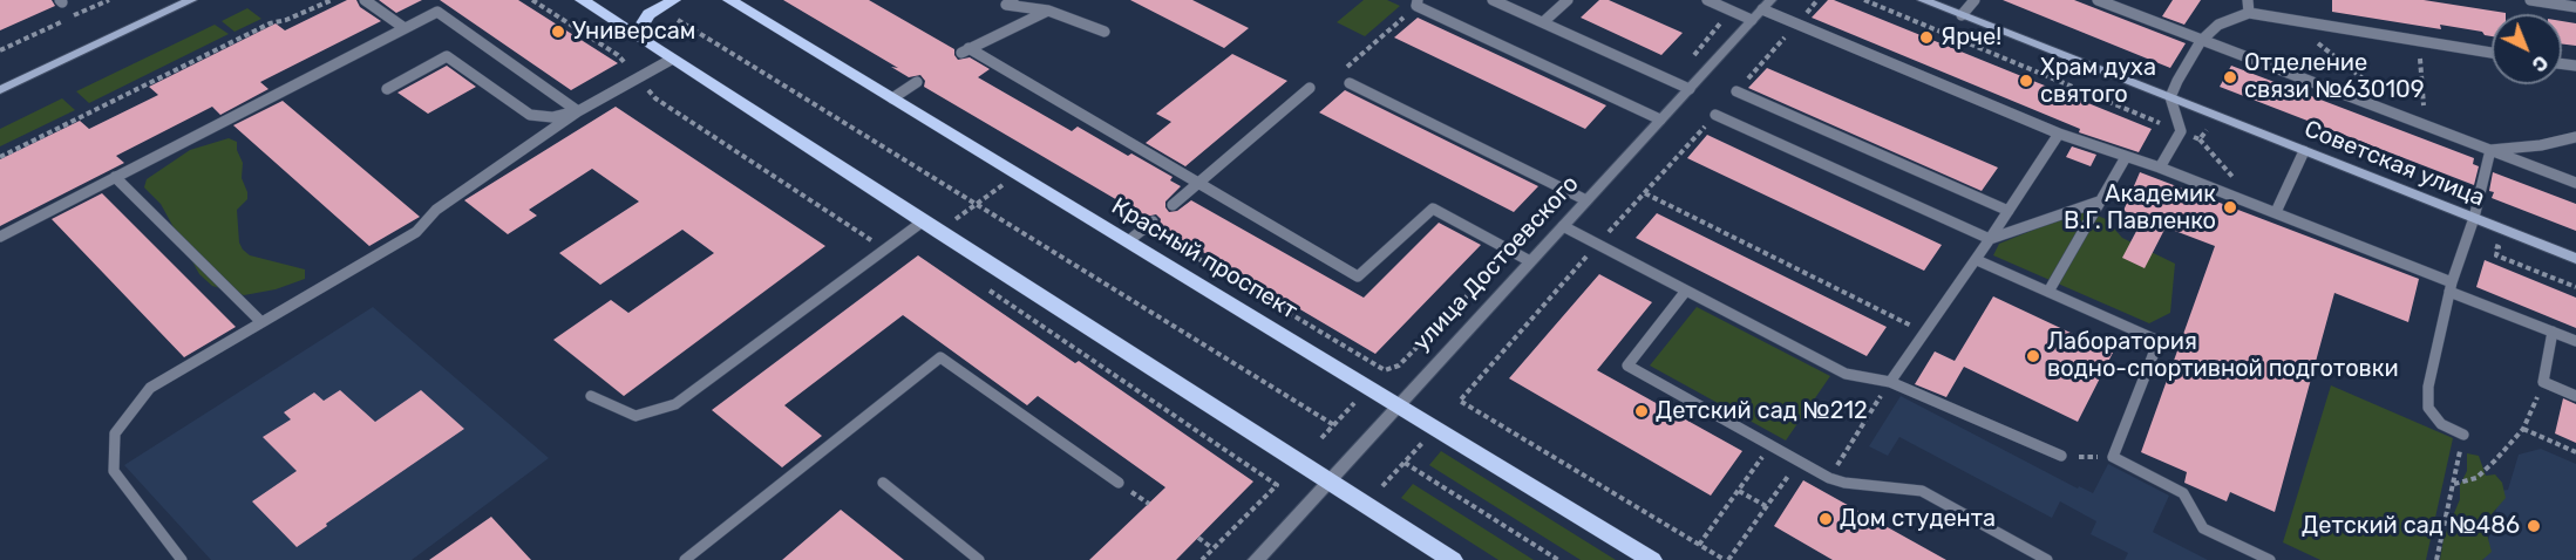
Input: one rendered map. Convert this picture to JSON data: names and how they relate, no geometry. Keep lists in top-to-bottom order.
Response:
{
  "streets": {
    "main road": ["Красный проспект"],
    "street": ["Советская улица", "улица Достоевского"]
  },
  "crossings": [
    ["Красный проспект", "улица Достоевского"]
  ],
  "places": [
    "Универсам",
    "Ярче!",
    "Отделение связи №630109",
    "Храм духа святого",
    "Академик В.Г. Павленко",
    "Лаборатория водно-спортивной подготовки",
    "Детский сад №212",
    "Дом студента",
    "Детский сад №486"
  ],
  "north": "bottom right"
}
